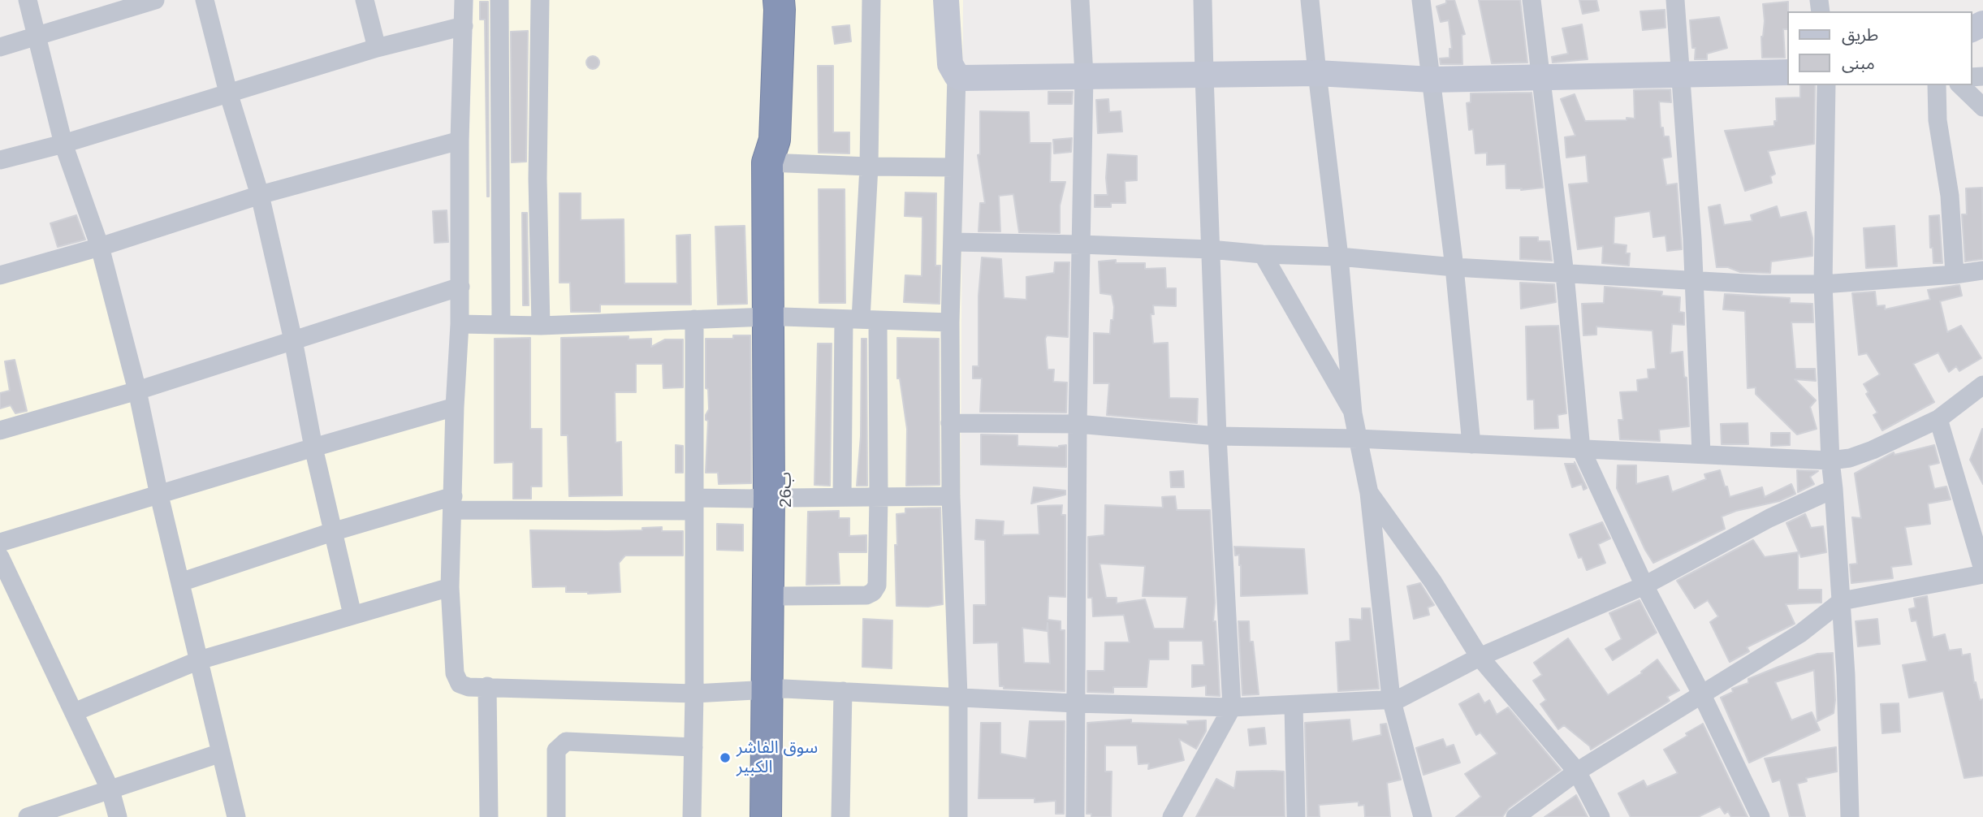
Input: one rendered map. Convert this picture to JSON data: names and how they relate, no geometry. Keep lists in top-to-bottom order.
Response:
{
  "streets": {
    "highway": ["26ب"]
  },
  "places": ["سوق الفاشر الكبير"],
  "legend": ["طريق", "مبنى"]
}
